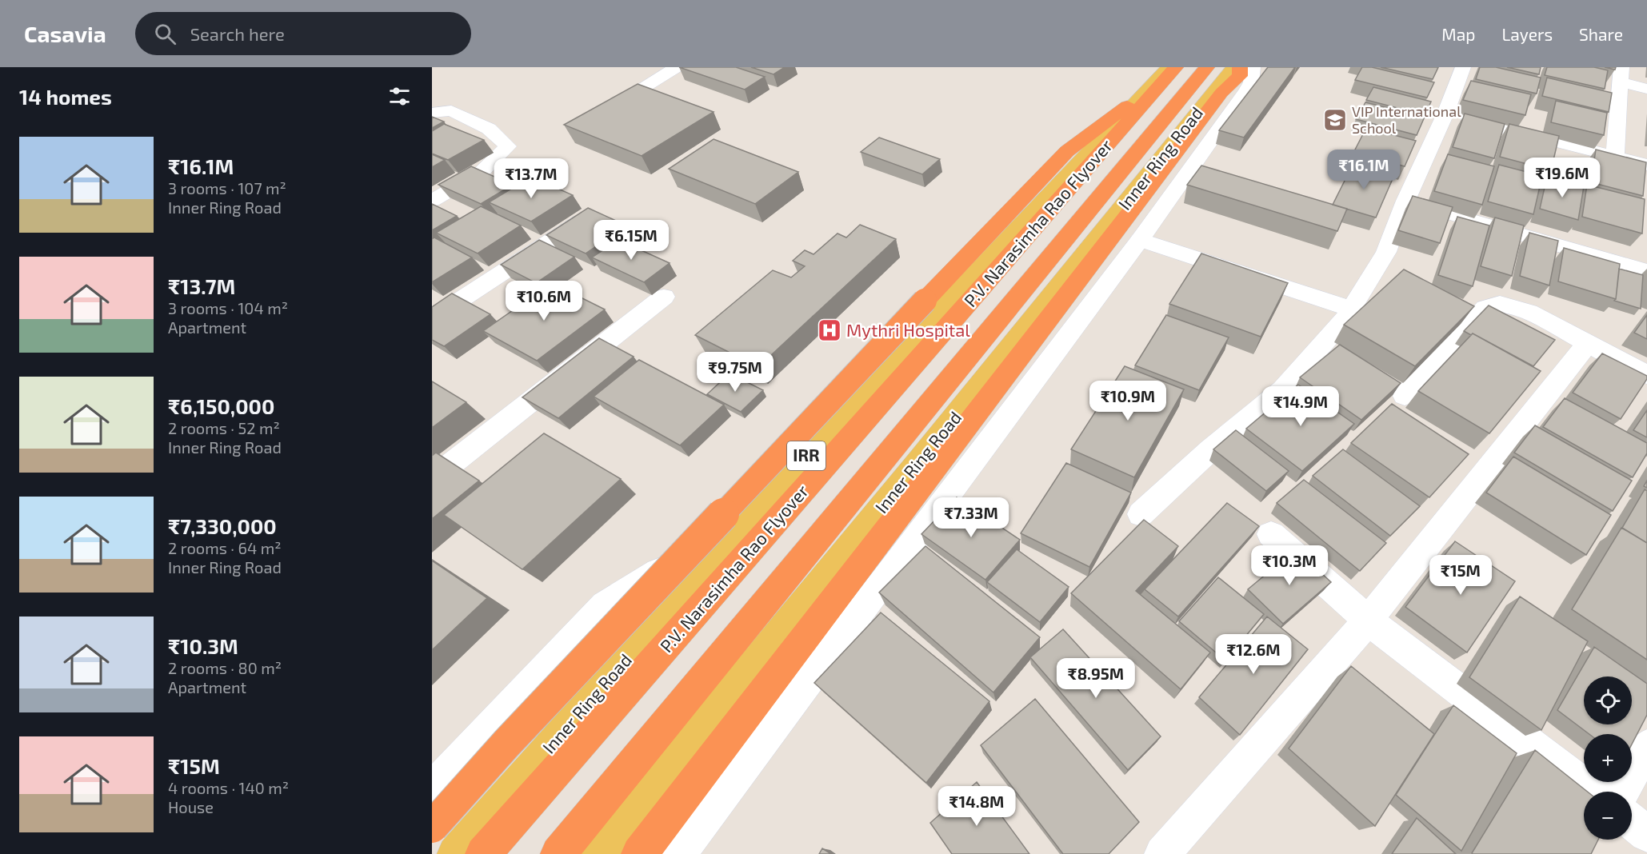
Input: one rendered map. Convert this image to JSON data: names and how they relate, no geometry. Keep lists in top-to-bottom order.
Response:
{
  "streets": {
    "highway": ["P.V. Narasimha Rao Flyover"],
    "main road": ["Inner Ring Road", "IRR"]
  },
  "places": {
    "school or university": ["VIP International School"],
    "hospital": ["Mythri Hospital"]
  },
  "page": {
    "header": "Casavia",
    "search": "Search here",
    "nav": ["Map", "Layers", "Share"],
    "heading": "14 homes",
    "list": [
      {
        "name": "₹16.1M",
        "note": "3 rooms · 107 m² · Inner Ring Road"
      },
      {
        "name": "₹13.7M",
        "note": "3 rooms · 104 m² · Apartment"
      },
      {
        "name": "₹6,150,000",
        "note": "2 rooms · 52 m² · Inner Ring Road"
      },
      {
        "name": "₹7,330,000",
        "note": "2 rooms · 64 m² · Inner Ring Road"
      },
      {
        "name": "₹10.3M",
        "note": "2 rooms · 80 m² · Apartment"
      },
      {
        "name": "₹15M",
        "note": "4 rooms · 140 m² · House"
      }
    ],
    "price": [
      "₹16.1M",
      "₹19.6M",
      "₹13.7M",
      "₹6.15M",
      "₹10.6M",
      "₹9.75M",
      "₹10.9M",
      "₹14.9M",
      "₹7.33M",
      "₹10.3M",
      "₹15M",
      "₹12.6M",
      "₹8.95M",
      "₹14.8M"
    ],
    "map_buttons": ["+", "−"]
  }
}
